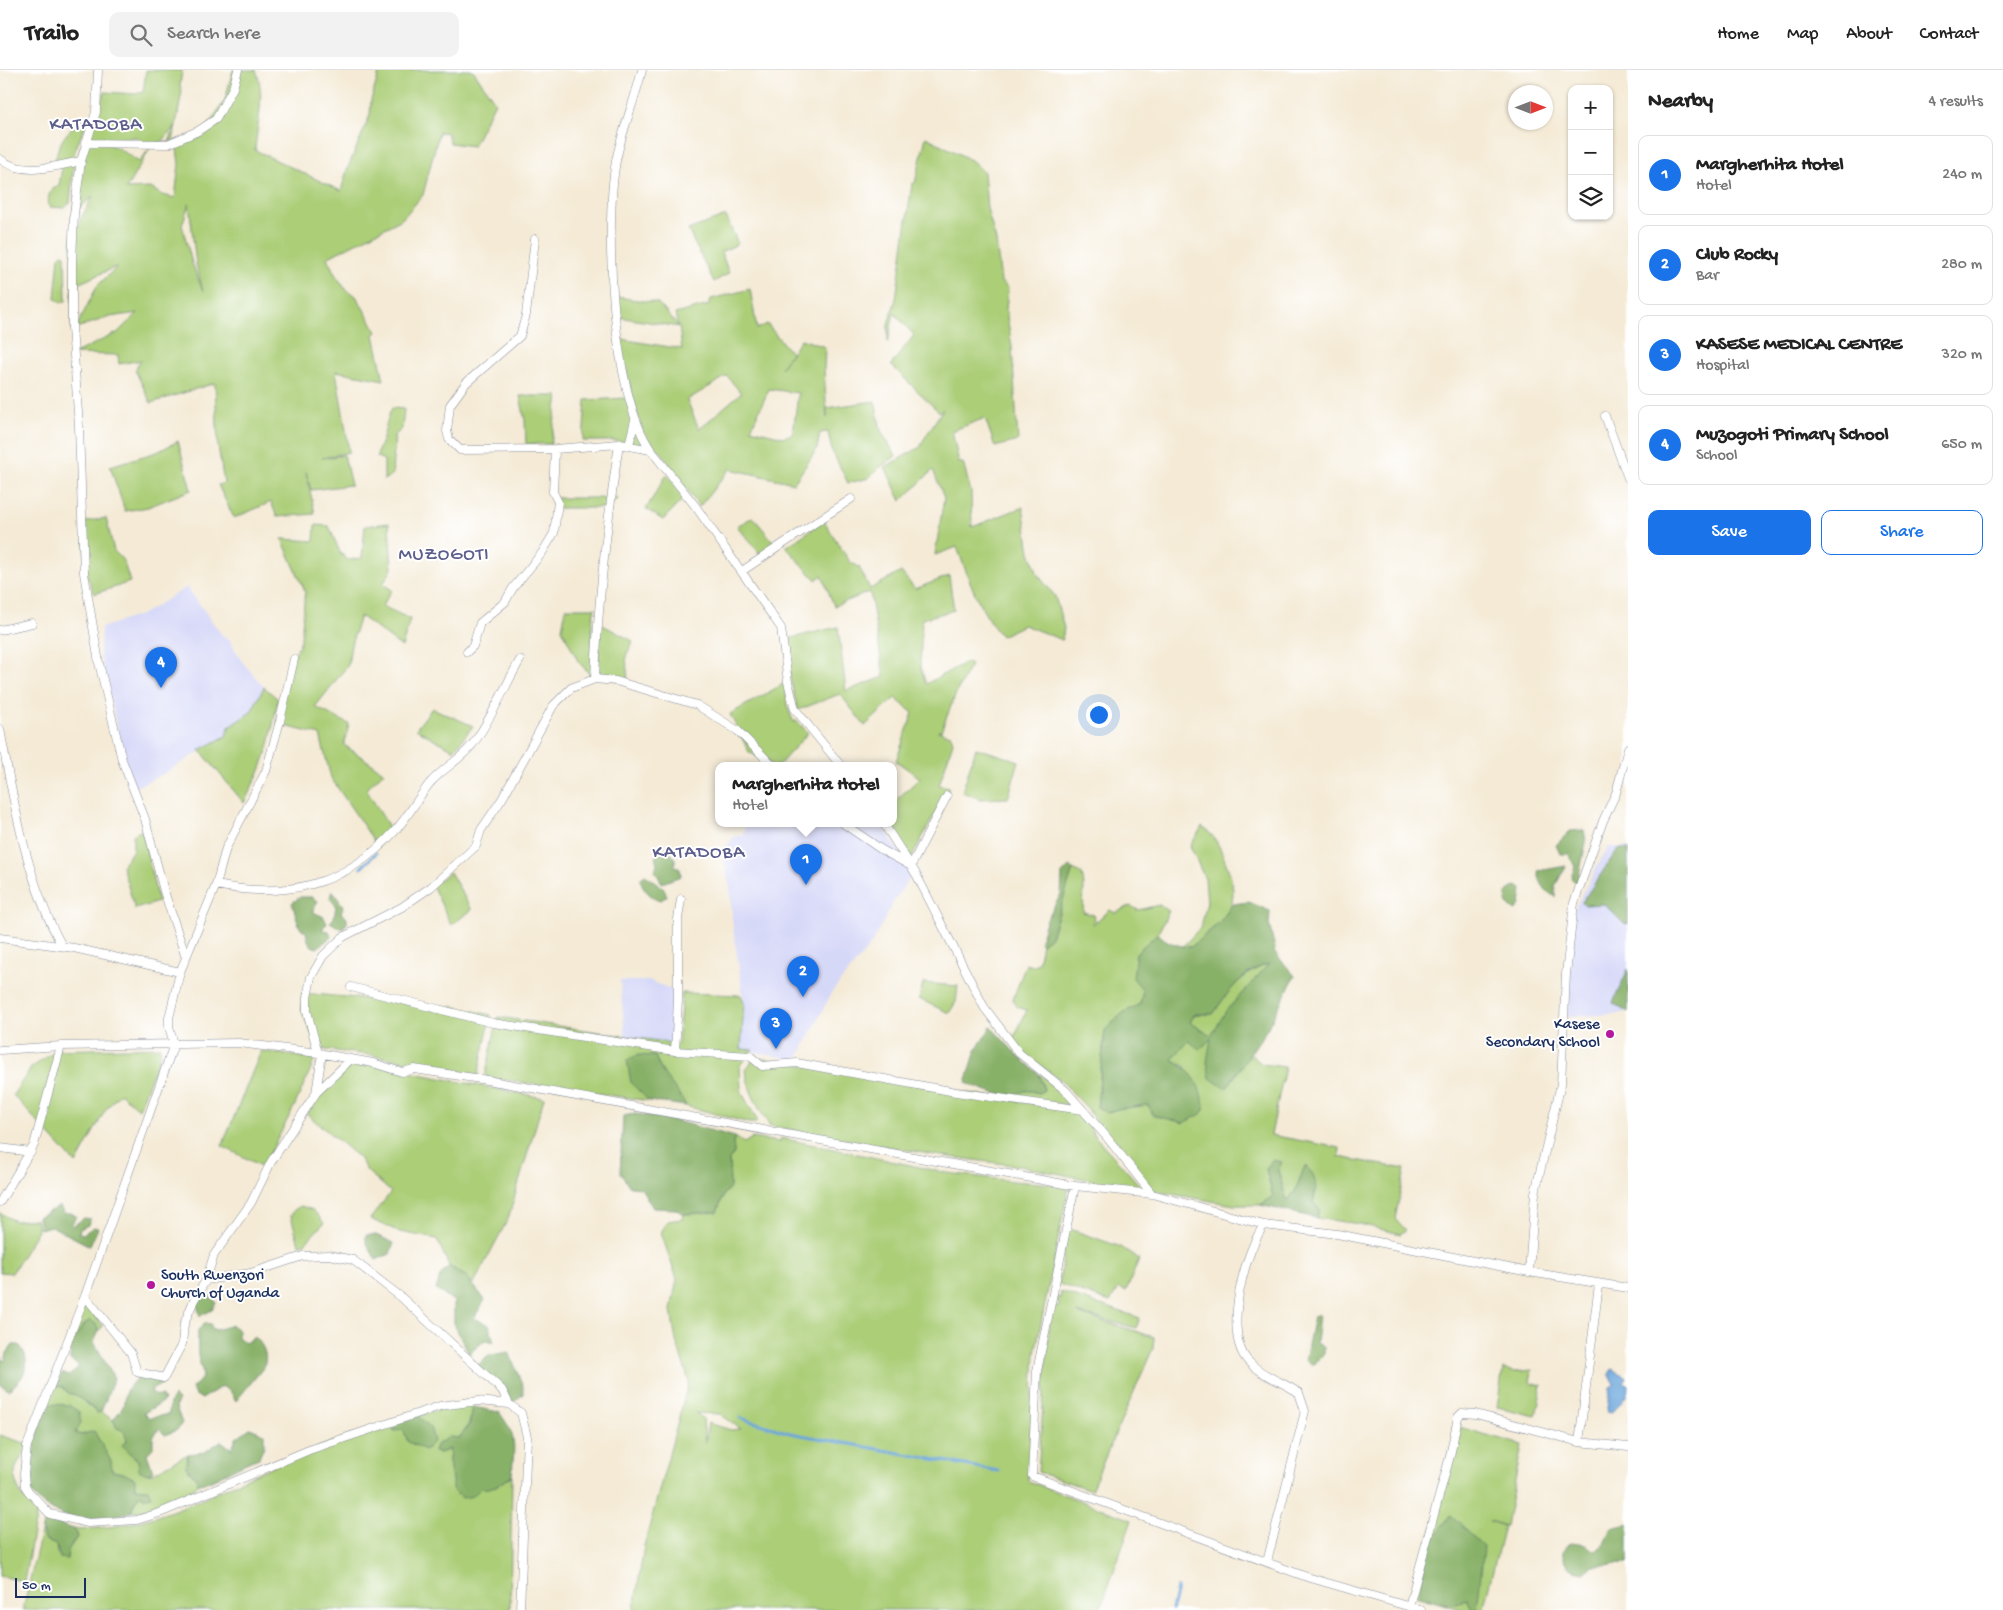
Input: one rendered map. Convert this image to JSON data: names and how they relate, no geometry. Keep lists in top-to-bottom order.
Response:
{
  "districts": ["KATADOBA", "MUZOGOTI", "KATADOBA"],
  "places": ["Kasese Secondary School", "South Rwenzori Church of Uganda"],
  "scale_bar": "50 m",
  "north": "right",
  "page": {
    "header": "Trailo",
    "search": "Search here",
    "nav": [
      "Home",
      "Map",
      "About",
      "Contact"
    ],
    "heading": ["Nearby", "4 results"],
    "map_buttons": ["+", "−"],
    "list": [
      {
        "mark": "1",
        "name": "Margherhita Hotel",
        "note": "Hotel",
        "value": "240 m"
      },
      {
        "mark": "2",
        "name": "Club Rocky",
        "note": "Bar",
        "value": "280 m"
      },
      {
        "mark": "3",
        "name": "KASESE MEDICAL CENTRE",
        "note": "Hospital",
        "value": "320 m"
      },
      {
        "mark": "4",
        "name": "Muzogoti Primary School",
        "note": "School",
        "value": "650 m"
      }
    ],
    "buttons": ["Save", "Share"],
    "pins": [
      "4",
      "1",
      "2",
      "3"
    ],
    "popup": ["Margherhita Hotel", "Hotel"],
    "scale": "50 m"
  }
}
